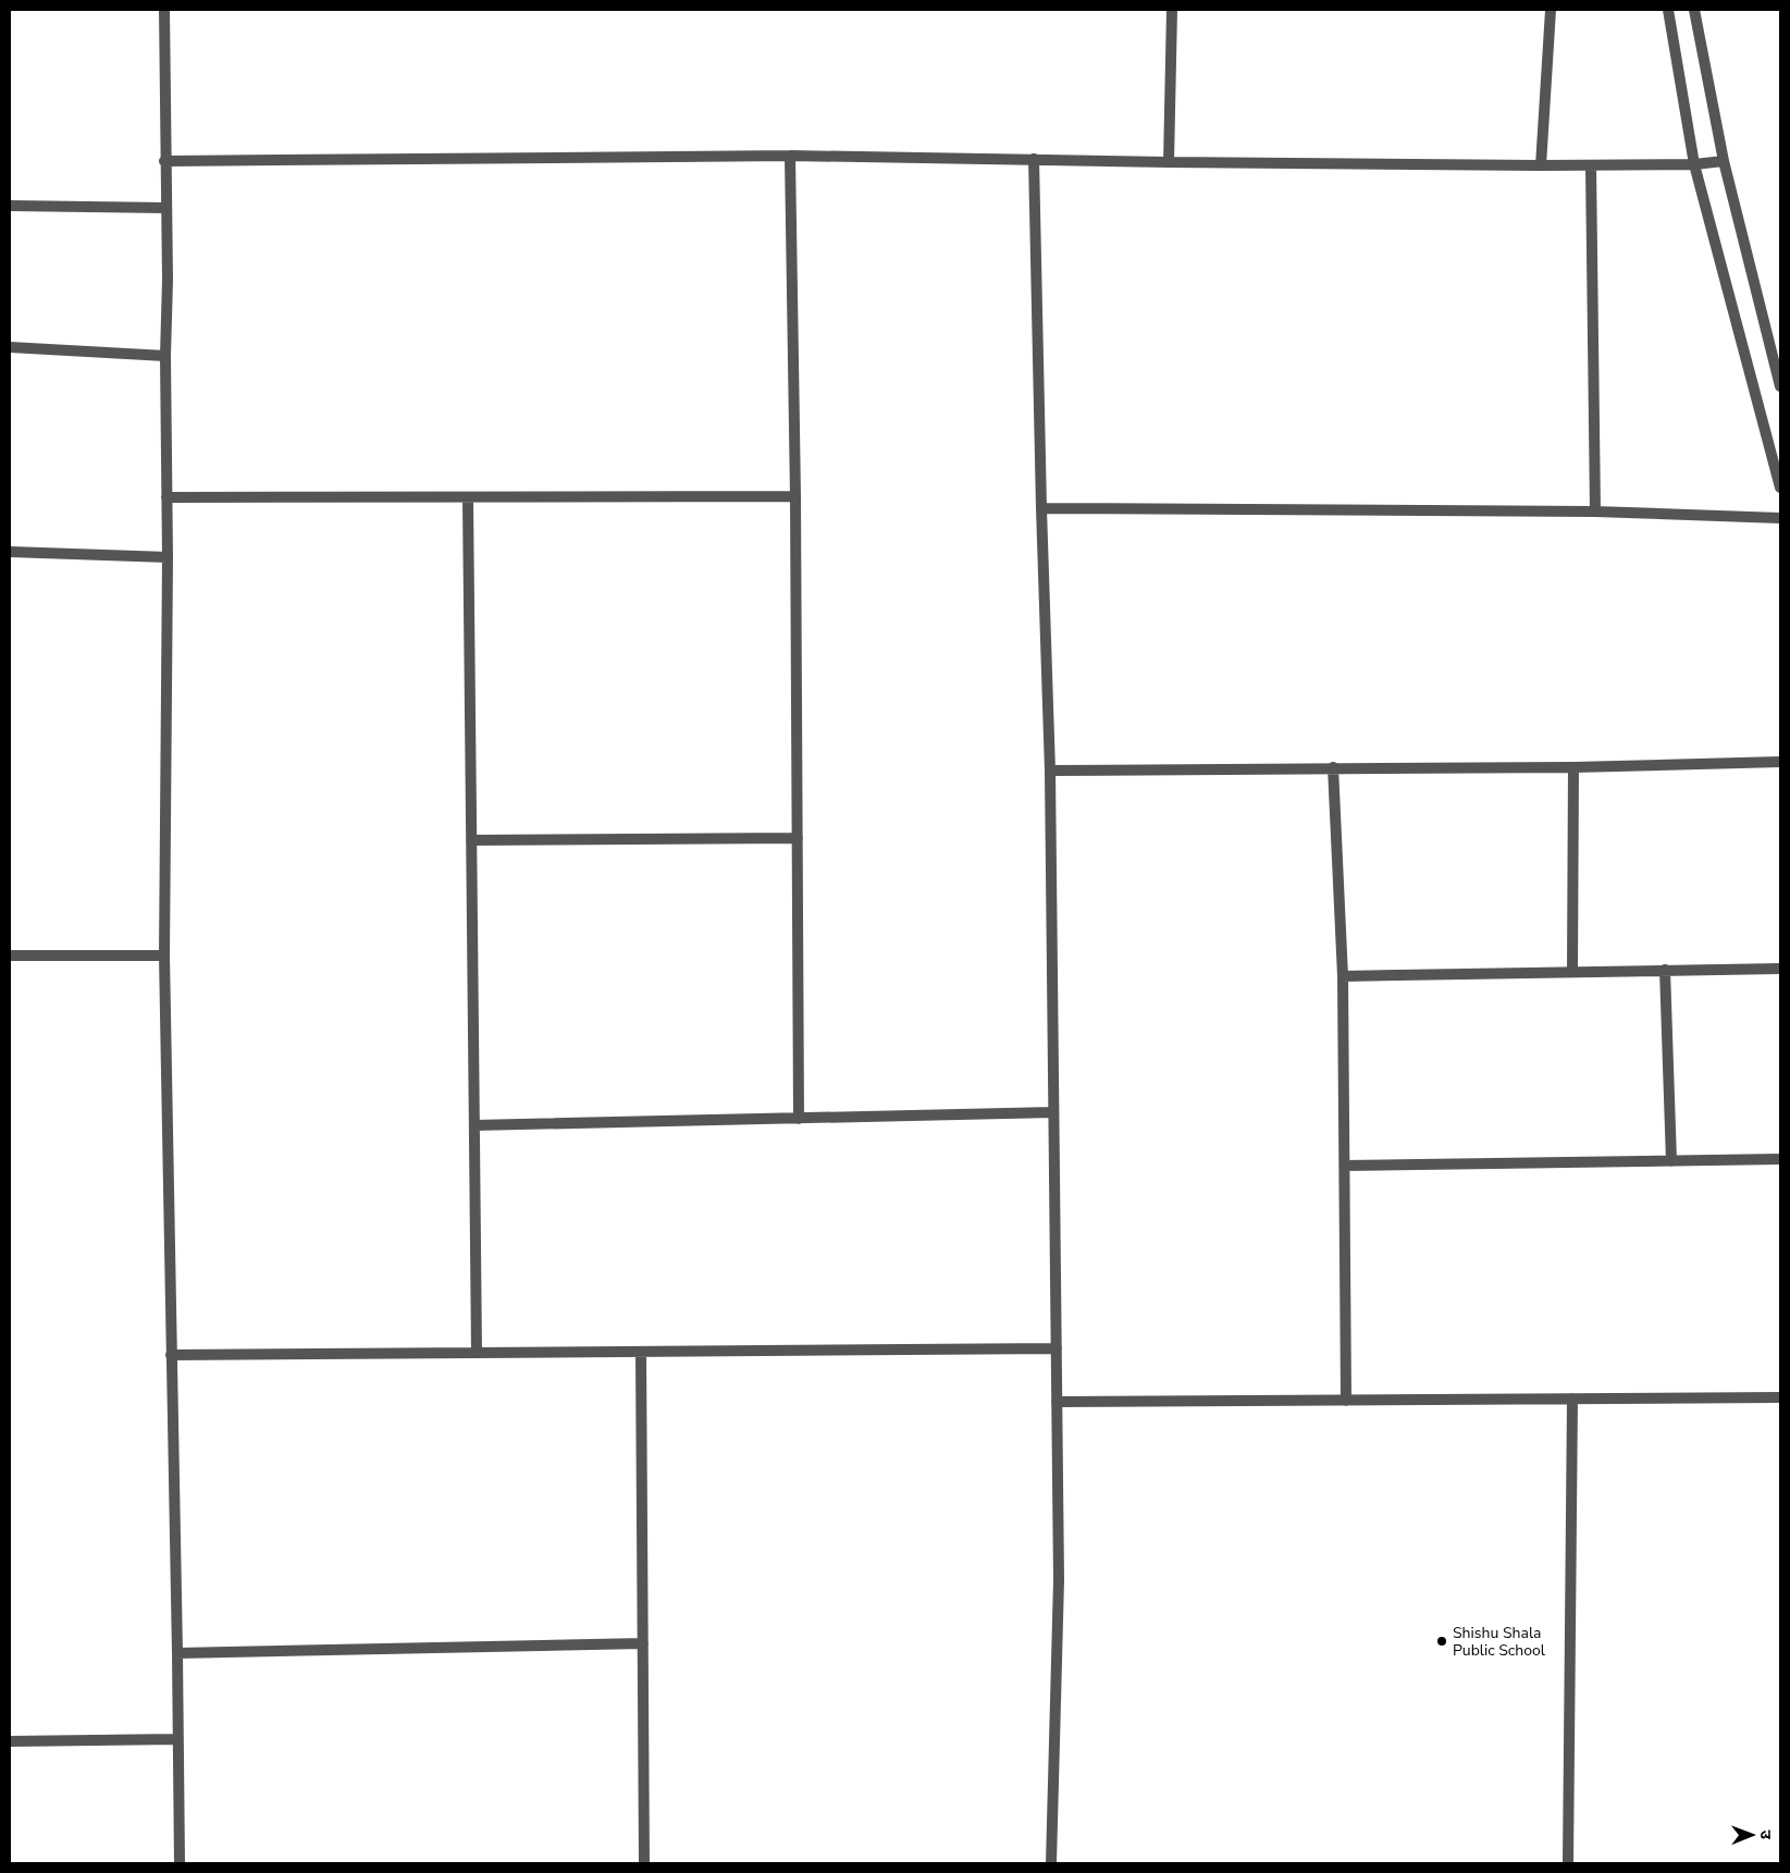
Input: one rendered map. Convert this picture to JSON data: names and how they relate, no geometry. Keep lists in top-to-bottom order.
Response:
{
  "places": ["Shishu Shala Public School"],
  "north": "right"
}
